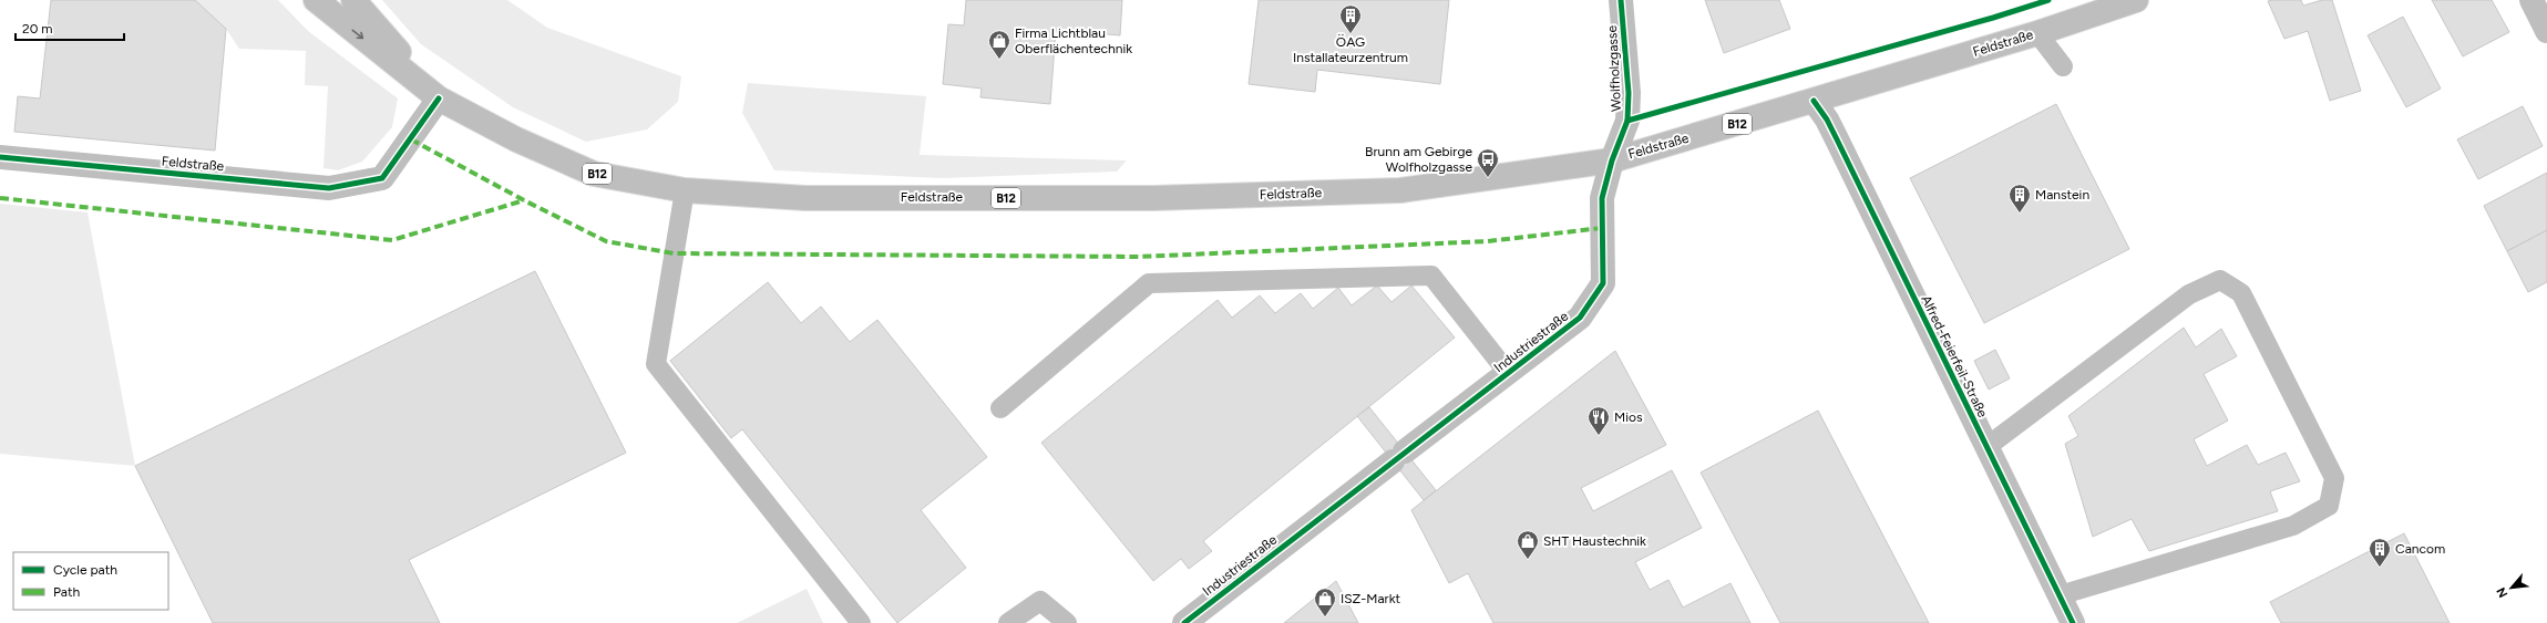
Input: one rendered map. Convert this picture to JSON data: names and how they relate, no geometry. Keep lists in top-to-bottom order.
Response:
{
  "streets": {
    "main road": [
      "Feldstraße",
      "Wolfholzgasse",
      "B12",
      "Industriestraße",
      "Alfred-Feierfeil-Straße"
    ]
  },
  "crossings": [
    ["Feldstraße", "Wolfholzgasse"],
    ["Feldstraße", "B12"],
    ["Feldstraße", "Industriestraße"],
    ["Feldstraße", "Alfred-Feierfeil-Straße"],
    ["Wolfholzgasse", "Industriestraße"]
  ],
  "places": {
    "building": ["ÖAG Installateurzentrum", "Manstein", "Cancom"],
    "shop": ["Firma Lichtblau Oberflächentechnik", "SHT Haustechnik", "ISZ-Markt"],
    "bus stop": ["Brunn am Gebirge Wolfholzgasse"],
    "restaurant": ["Mios"]
  },
  "legend": ["Cycle path", "Path"],
  "scale_bar": "20 m",
  "north": "bottom left"
}
